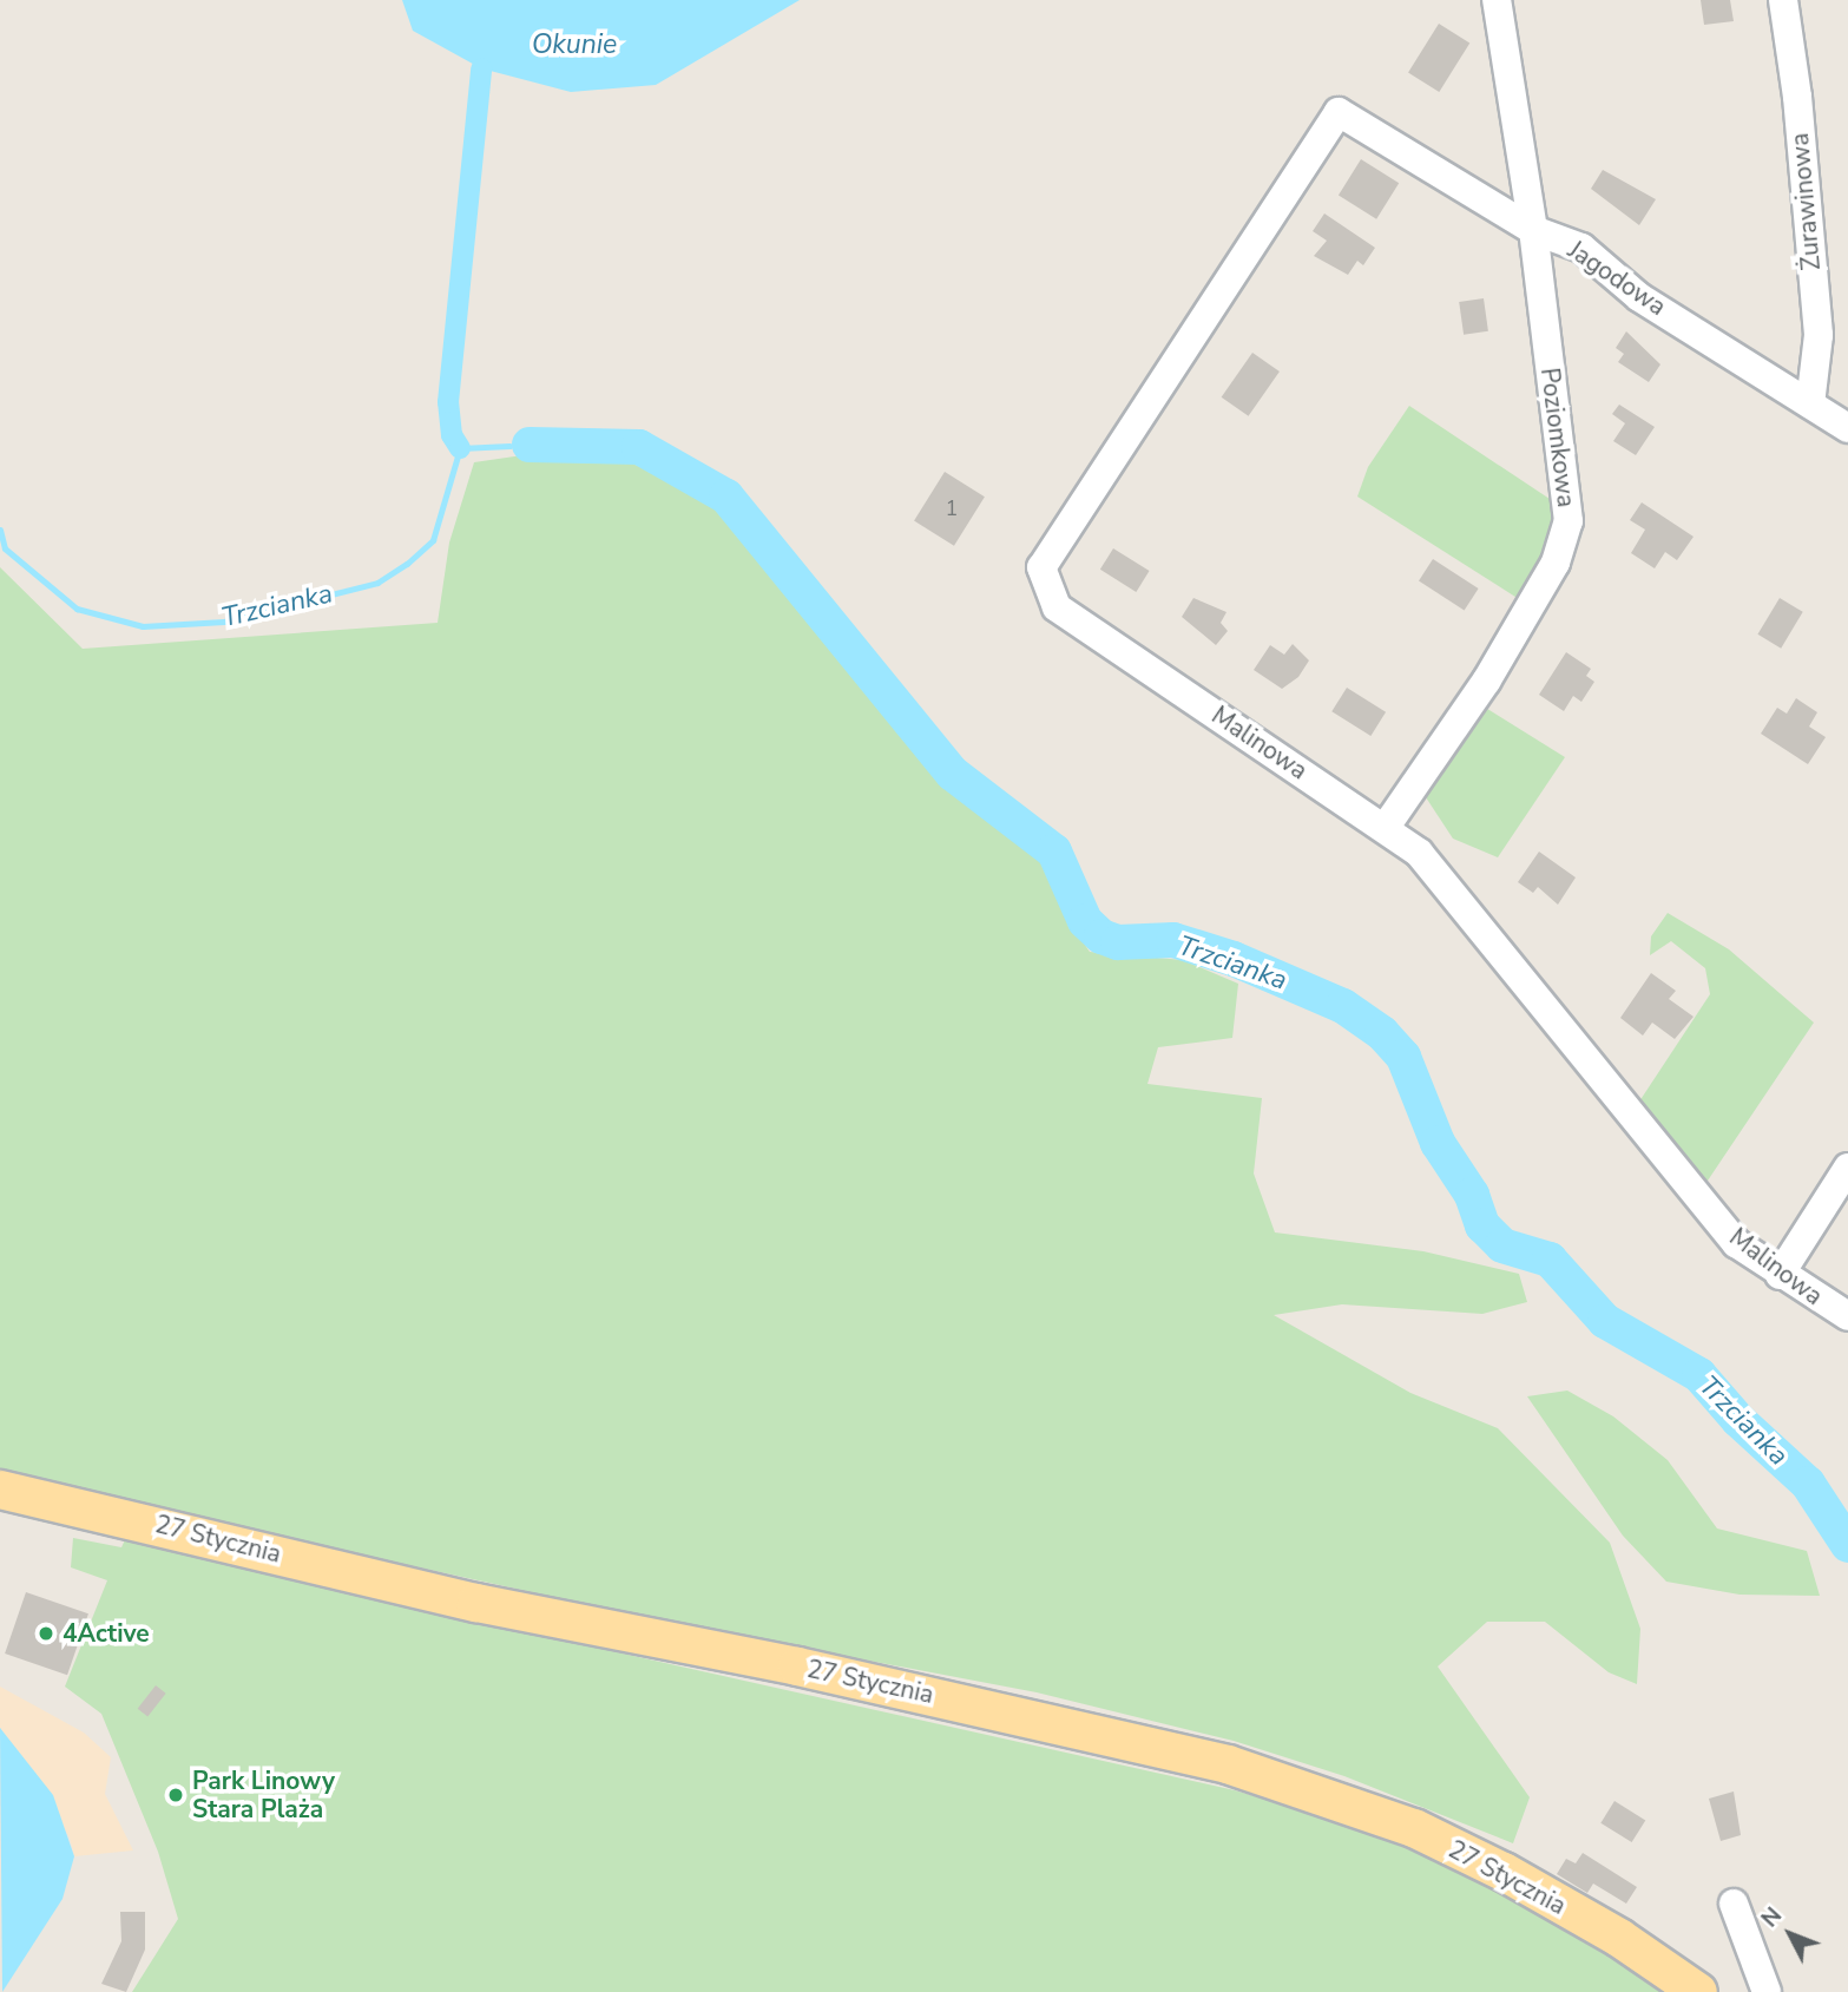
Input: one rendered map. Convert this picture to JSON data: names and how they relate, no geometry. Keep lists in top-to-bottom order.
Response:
{
  "streets": {
    "main road": ["27 Stycznia"],
    "street": [
      "Żurawinowa",
      "Jagodowa",
      "Poziomkowa",
      "Malinowa"
    ]
  },
  "crossings": [
    ["Żurawinowa", "Jagodowa"],
    ["Jagodowa", "Poziomkowa"],
    ["Jagodowa", "Malinowa"],
    ["Poziomkowa", "Malinowa"]
  ],
  "water": ["Okunie", "Trzcianka"],
  "places": ["4Active", "Park Linowy Stara Plaża"],
  "house_numbers": ["1"],
  "north": "top left"
}
